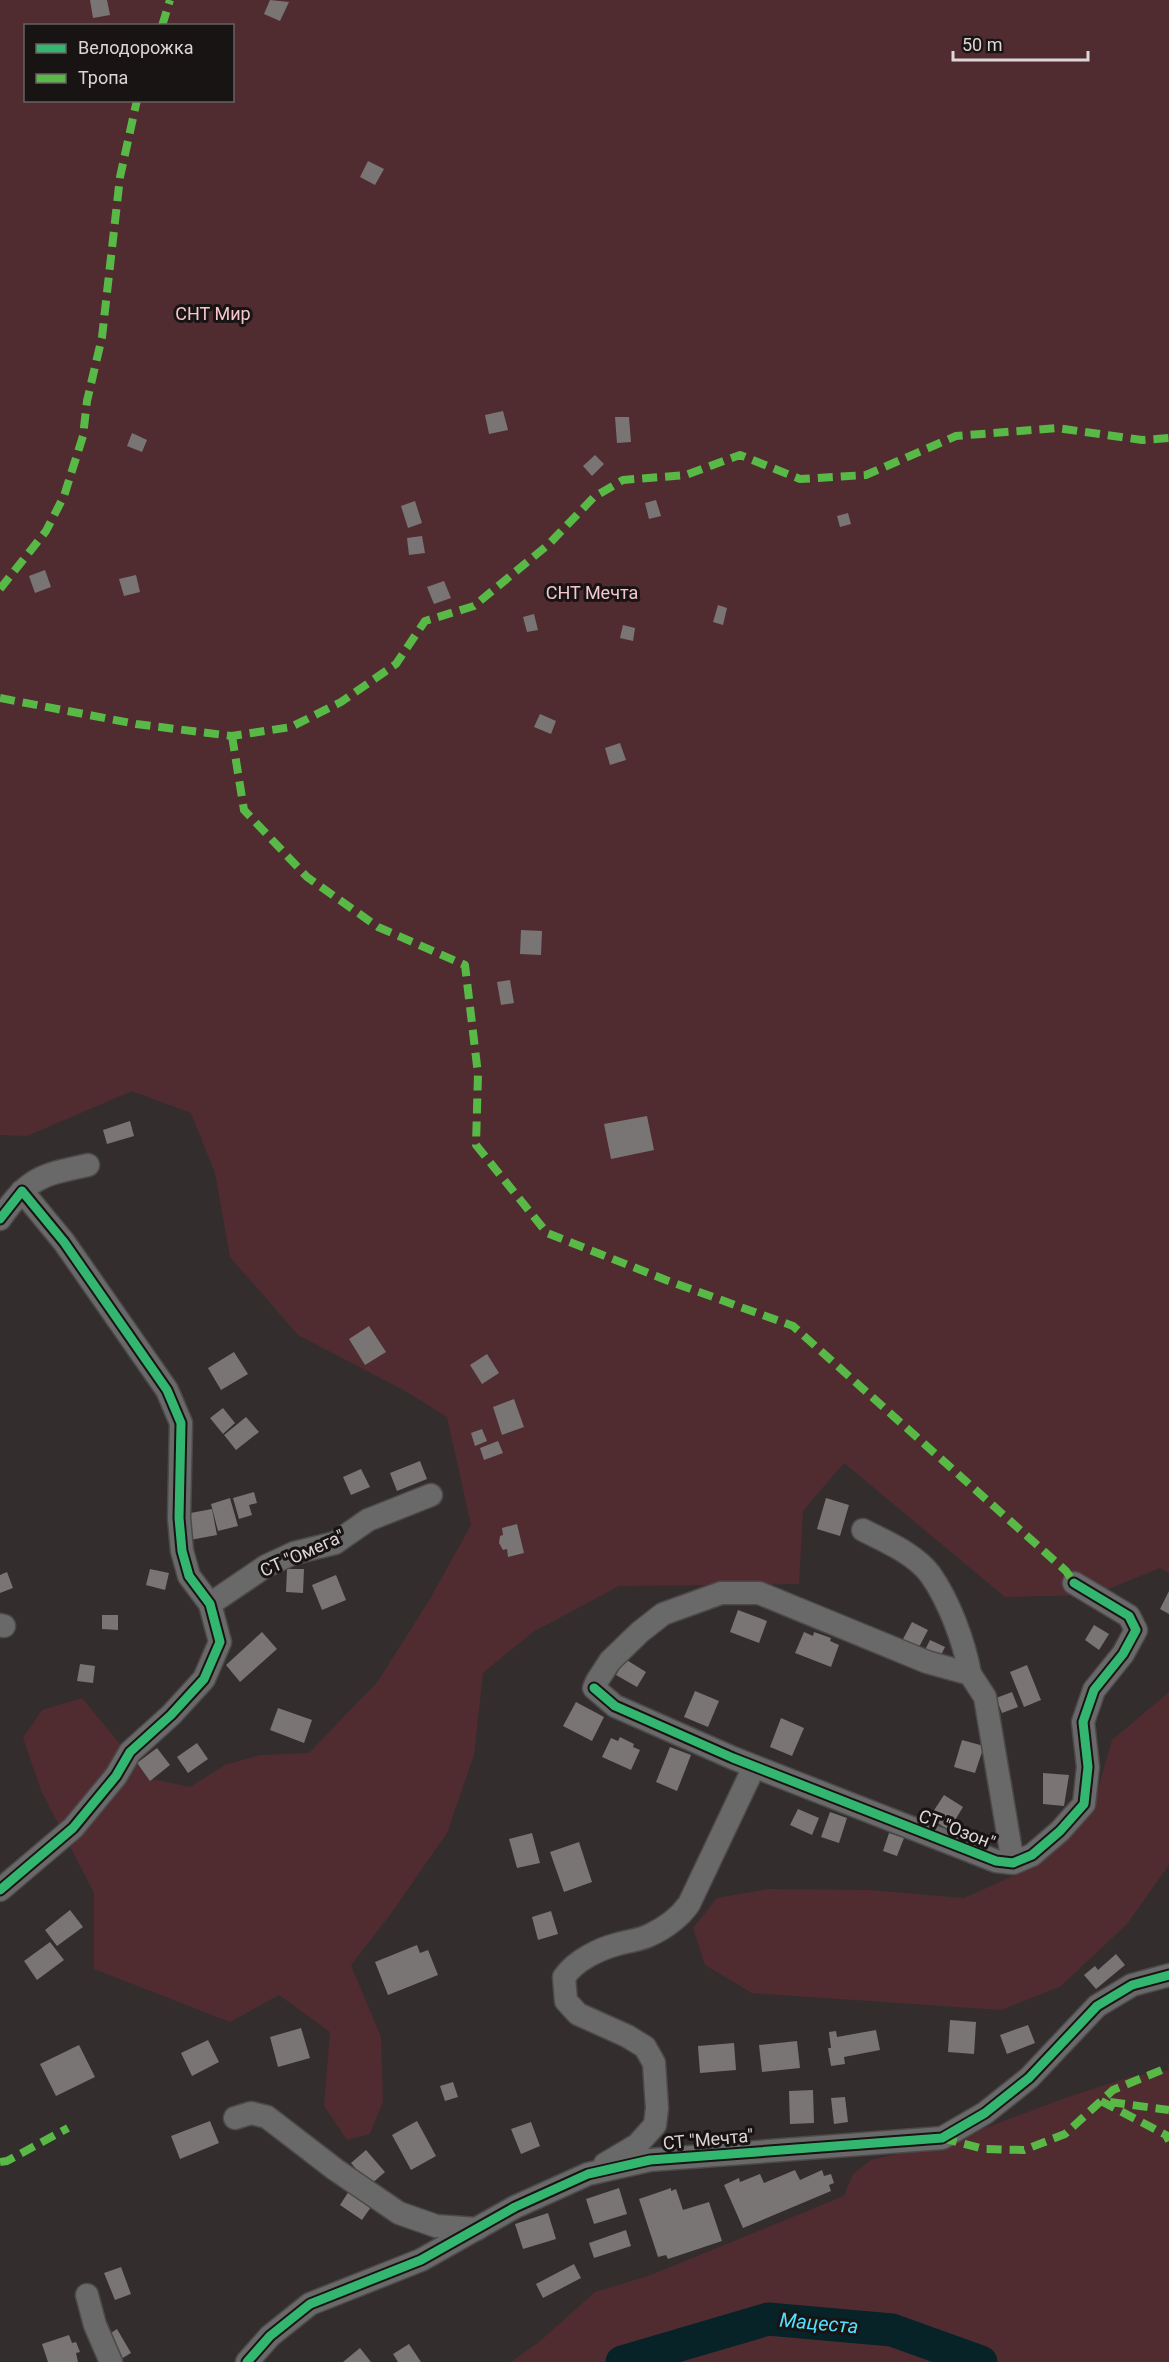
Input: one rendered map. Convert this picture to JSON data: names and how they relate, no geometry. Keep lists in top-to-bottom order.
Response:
{
  "streets": {
    "street": ["СТ \"Омега\"", "СТ \"Озон\"", "СТ \"Мечта\""]
  },
  "water": ["Мацеста"],
  "parks": ["СНТ Мир", "СНТ Мечта"],
  "legend": ["Велодорожка", "Тропа"],
  "scale_bar": "50 m"
}
